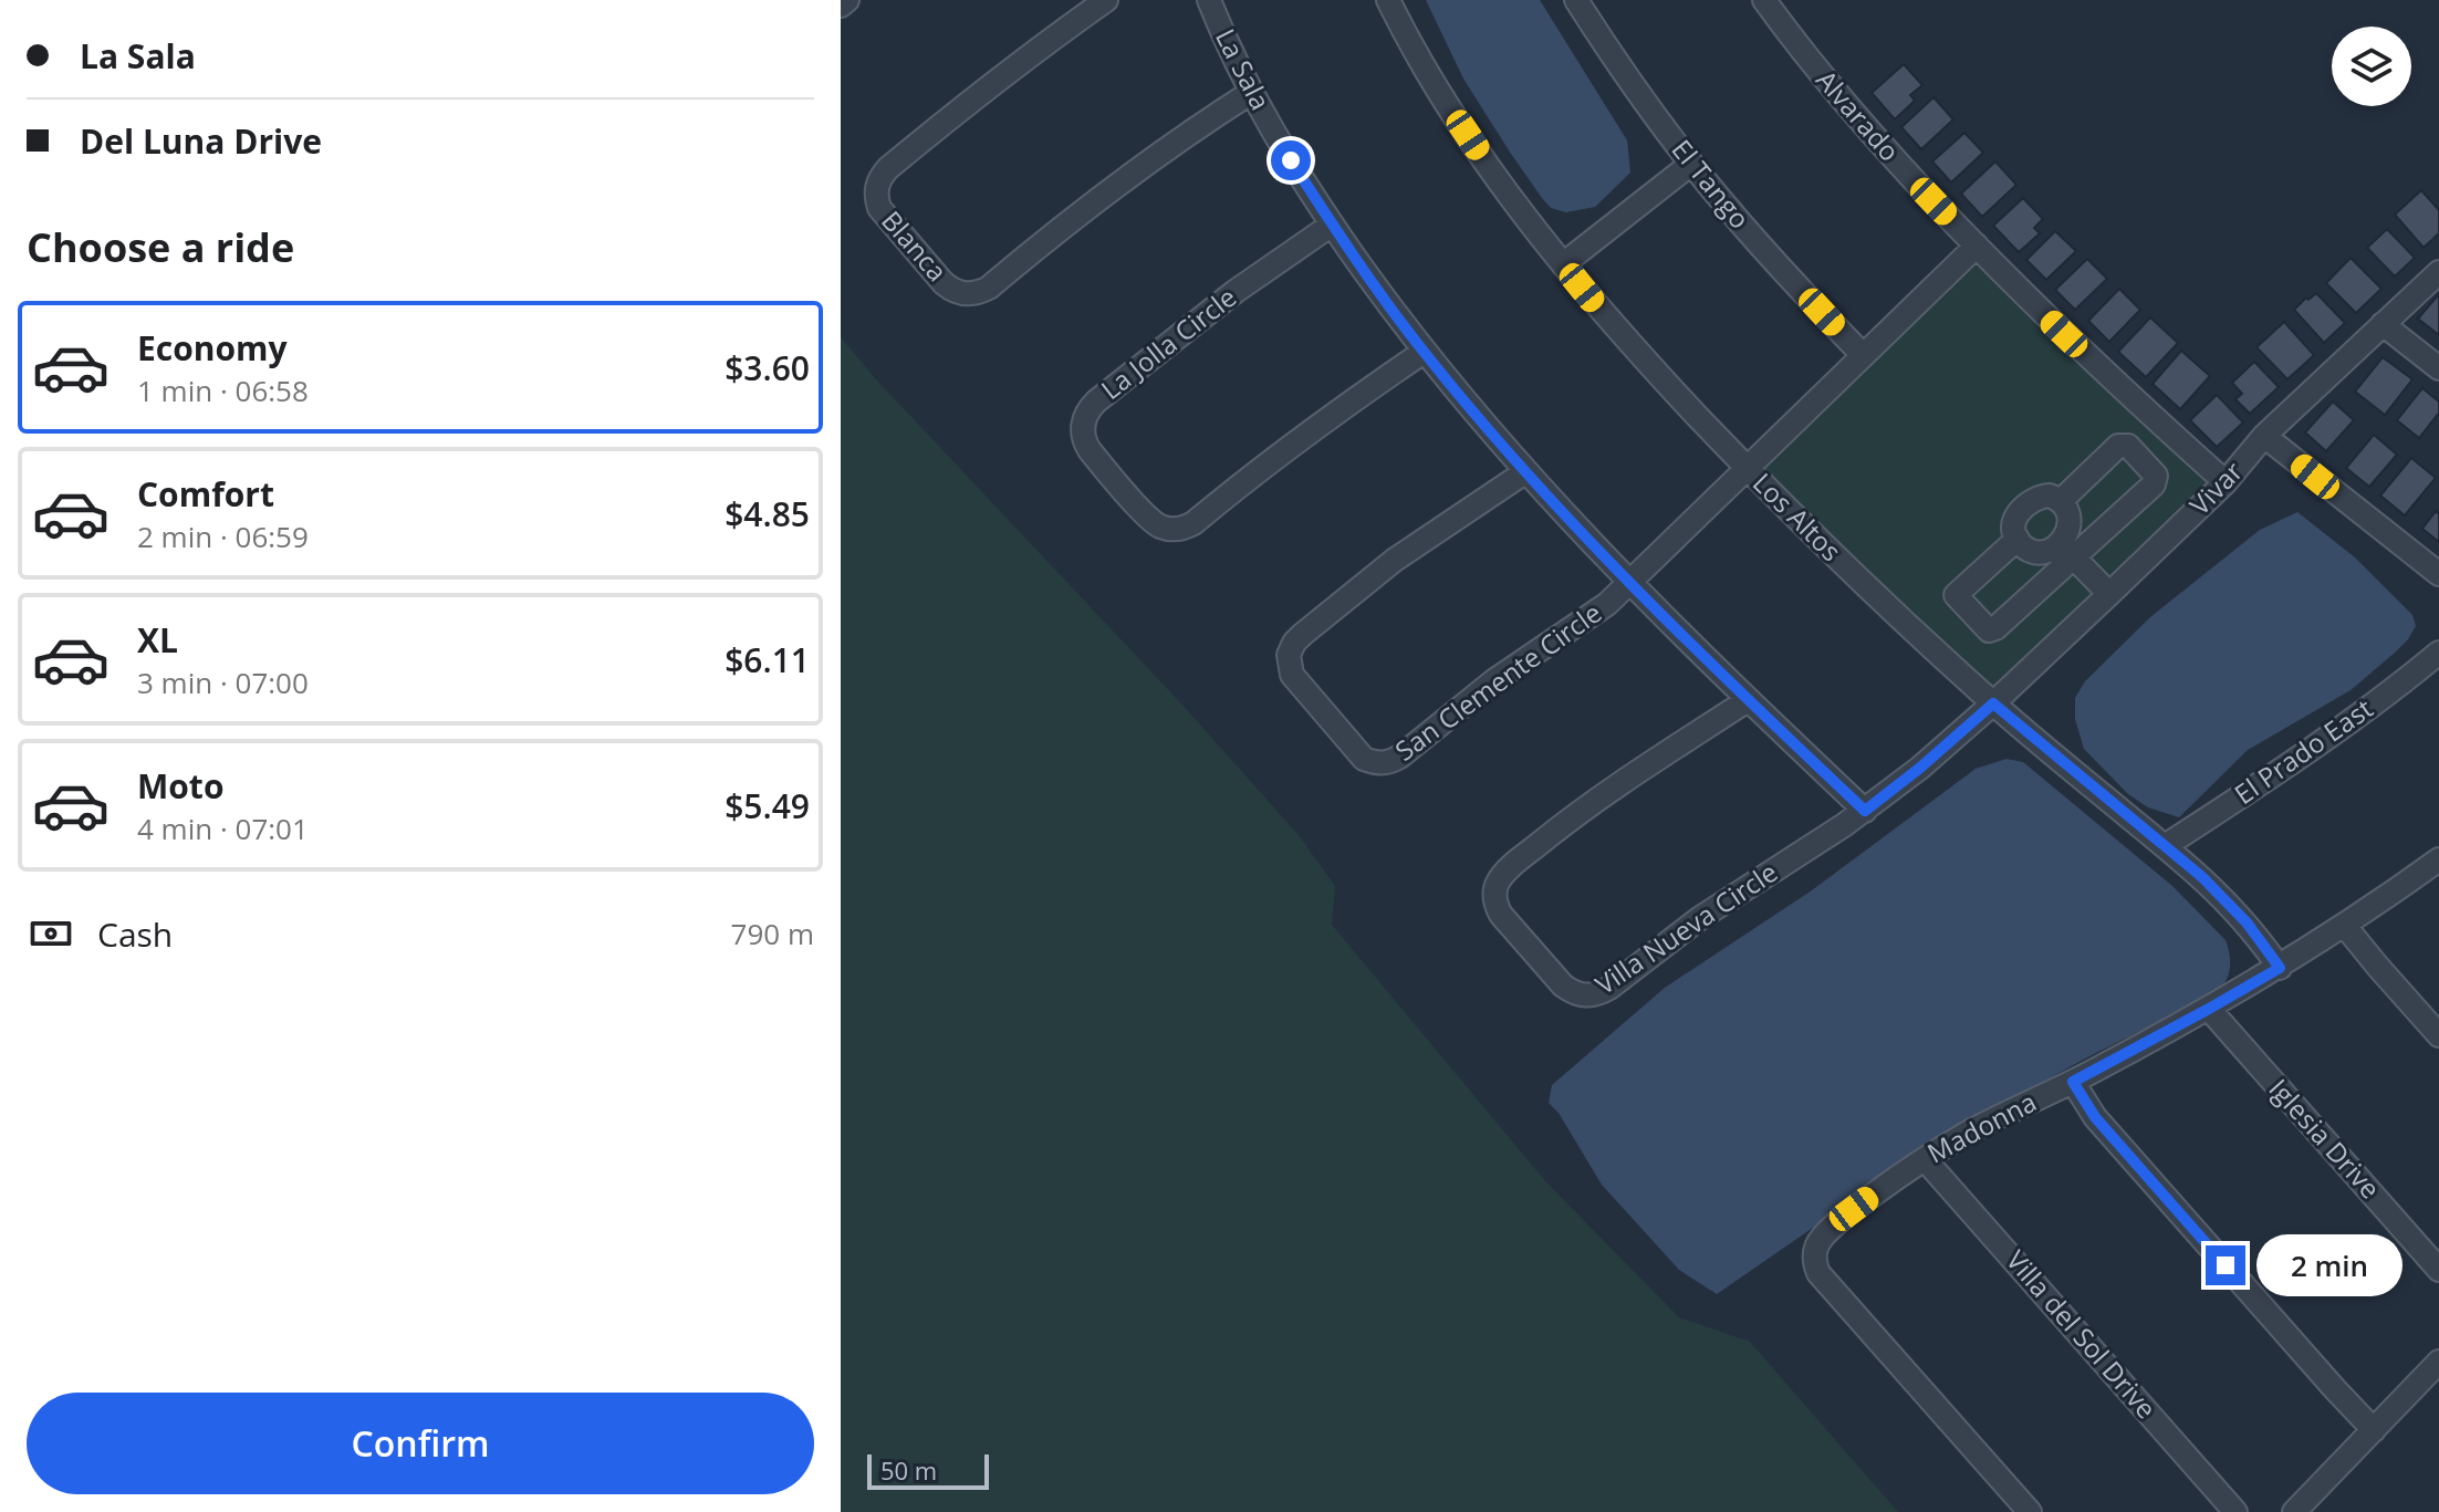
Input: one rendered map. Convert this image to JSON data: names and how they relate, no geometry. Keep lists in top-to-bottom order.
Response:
{
  "streets": {
    "street": [
      "La Sala",
      "Alvarado",
      "El Tango",
      "Blanca",
      "La Jolla Circle",
      "Vivar",
      "Los Altos",
      "San Clemente Circle",
      "El Prado East",
      "Villa Nueva Circle",
      "Madonna",
      "Iglesia Drive",
      "Villa del Sol Drive"
    ]
  },
  "crossings": [
    ["La Sala", "Blanca"],
    ["La Sala", "La Jolla Circle"],
    ["La Sala", "San Clemente Circle"],
    ["La Sala", "Villa Nueva Circle"],
    ["Alvarado", "Vivar"],
    ["Alvarado", "San Clemente Circle"],
    ["El Tango", "San Clemente Circle"],
    ["Vivar", "Los Altos"],
    ["Los Altos", "San Clemente Circle"],
    ["Los Altos", "El Prado East"],
    ["Los Altos", "Madonna"],
    ["Madonna", "Iglesia Drive"],
    ["Madonna", "Villa del Sol Drive"]
  ],
  "scale_bar": "50 m",
  "page": {
    "banner": ["La Sala", "Del Luna Drive"],
    "heading": "Choose a ride",
    "list": [
      {
        "name": "Economy",
        "note": "1 min · 06:58",
        "value": "$3.60"
      },
      {
        "name": "Comfort",
        "note": "2 min · 06:59",
        "value": "$4.85"
      },
      {
        "name": "XL",
        "note": "3 min · 07:00",
        "value": "$6.11"
      },
      {
        "name": "Moto",
        "note": "4 min · 07:01",
        "value": "$5.49"
      }
    ],
    "pay": ["Cash", "790 m"],
    "bubble": "2 min",
    "buttons": "Confirm",
    "scale": "50 m"
  }
}
